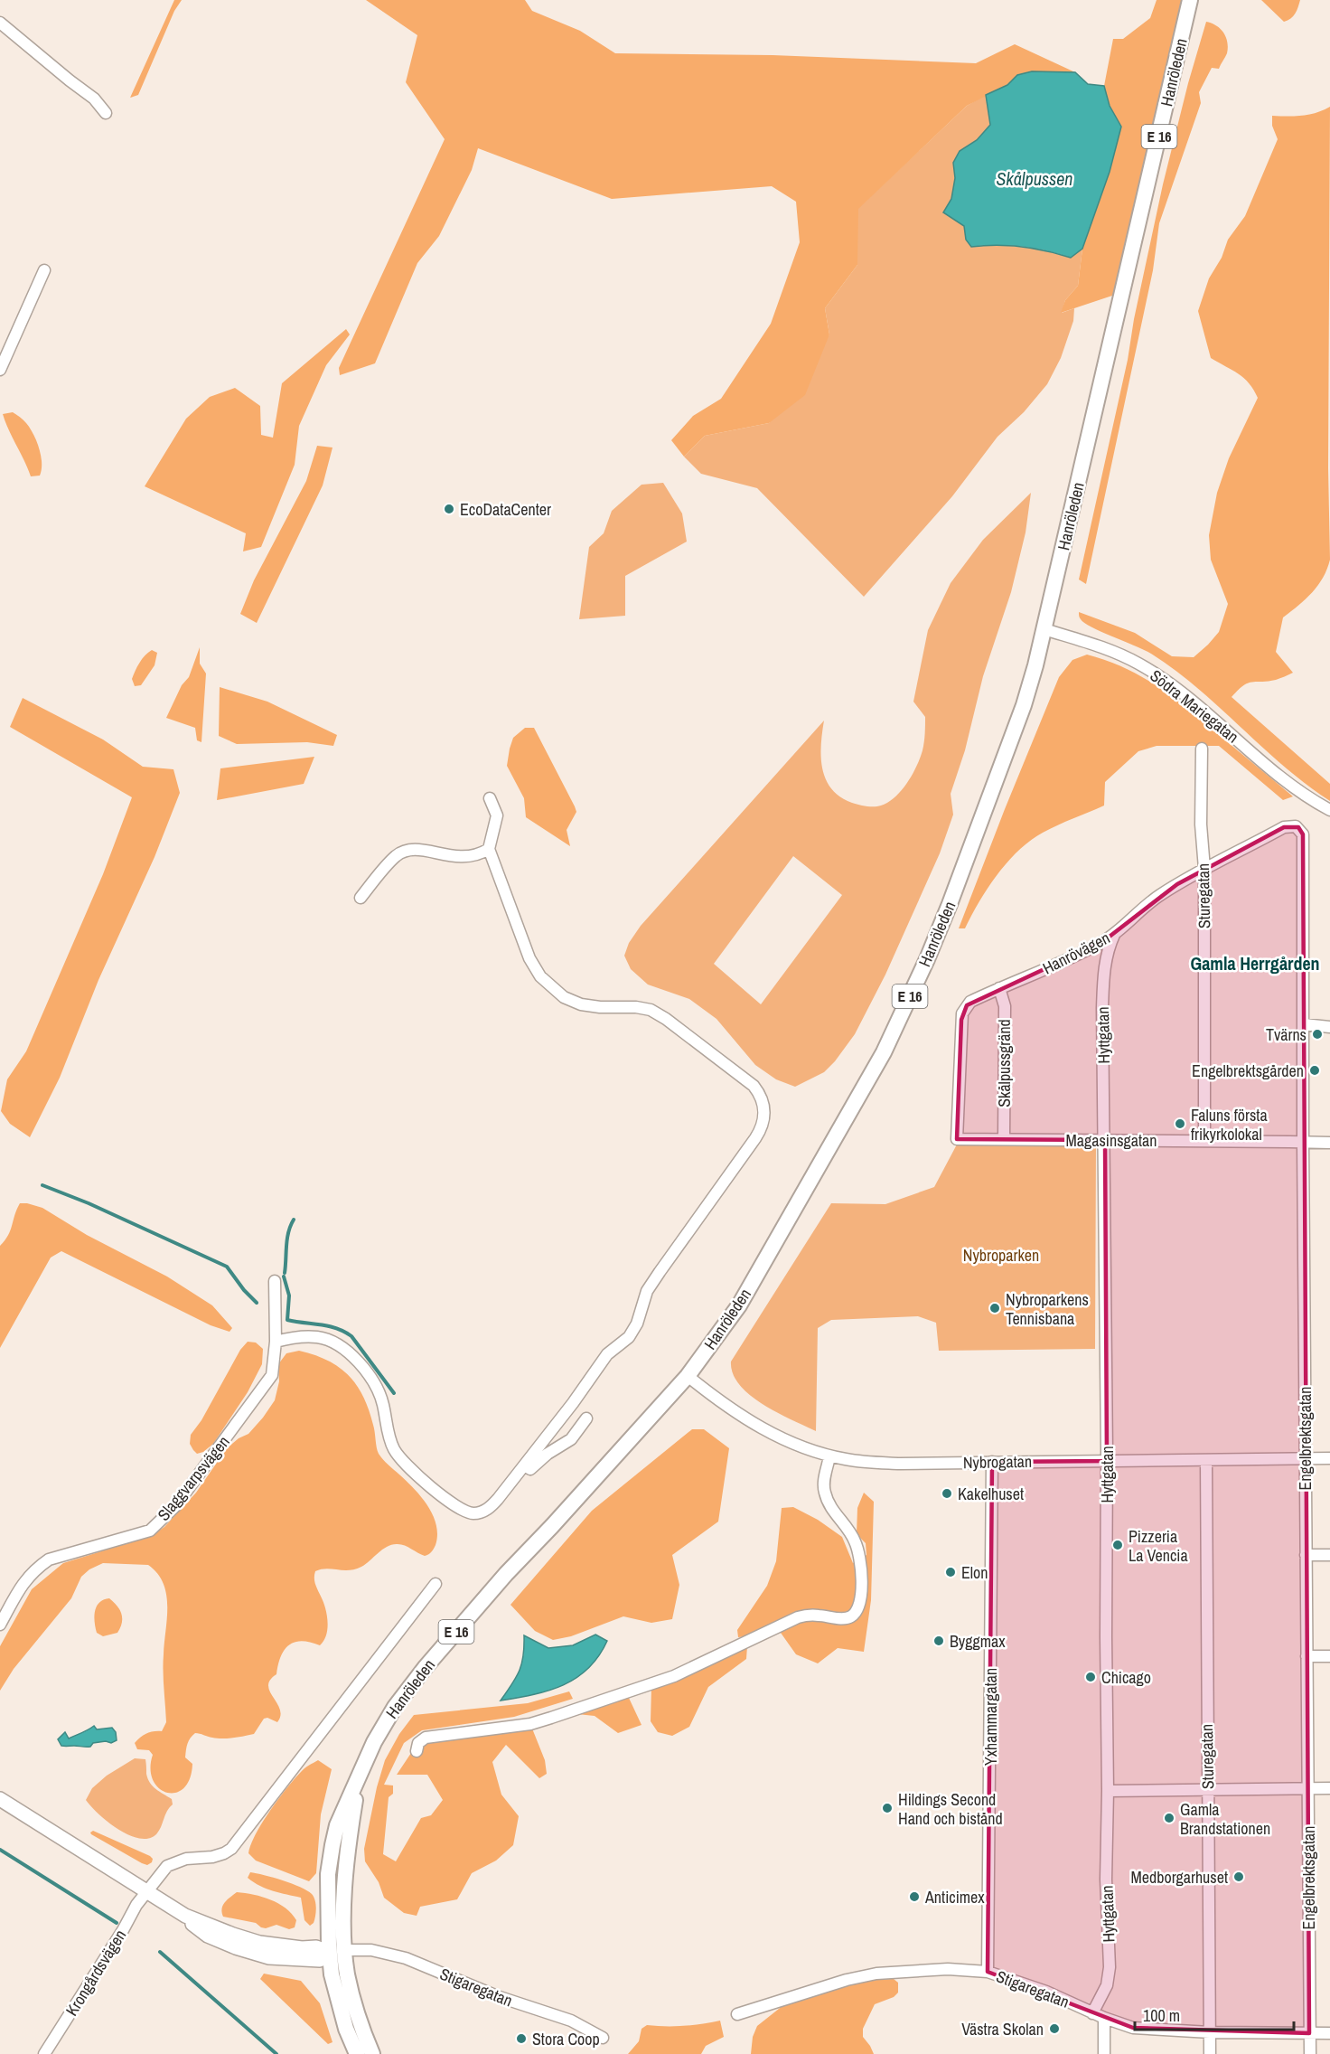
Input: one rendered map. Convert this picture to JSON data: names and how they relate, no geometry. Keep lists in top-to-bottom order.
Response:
{
  "streets": {
    "highway": ["Hanröleden", "E 16"],
    "street": [
      "Södra Mariegatan",
      "Sturegatan",
      "Hanrövägen",
      "Hyttgatan",
      "Skålpussgränd",
      "Magasinsgatan",
      "Engelbrektsgatan",
      "Nybrogatan",
      "Slaggvarpsvägen",
      "Yxhammargatan",
      "Krongårdsvägen",
      "Stigaregatan"
    ]
  },
  "crossings": [
    ["Hanröleden", "Södra Mariegatan"],
    ["Hanröleden", "Nybrogatan"],
    ["Hanröleden", "Stigaregatan"],
    ["Sturegatan", "Hanrövägen"],
    ["Sturegatan", "Magasinsgatan"],
    ["Sturegatan", "Nybrogatan"],
    ["Sturegatan", "Stigaregatan"],
    ["Hanrövägen", "Hyttgatan"],
    ["Hanrövägen", "Skålpussgränd"],
    ["Hanrövägen", "Magasinsgatan"],
    ["Hanrövägen", "Engelbrektsgatan"],
    ["Hyttgatan", "Magasinsgatan"],
    ["Hyttgatan", "Nybrogatan"],
    ["Hyttgatan", "Stigaregatan"],
    ["Skålpussgränd", "Magasinsgatan"],
    ["Magasinsgatan", "Engelbrektsgatan"],
    ["Engelbrektsgatan", "Nybrogatan"],
    ["Engelbrektsgatan", "Stigaregatan"],
    ["Nybrogatan", "Yxhammargatan"],
    ["Yxhammargatan", "Stigaregatan"]
  ],
  "districts": ["Gamla Herrgården"],
  "water": ["Skålpussen"],
  "parks": ["Nybroparken"],
  "places": [
    "EcoDataCenter",
    "Tvärns",
    "Engelbrektsgården",
    "Faluns första frikyrkolokal",
    "Nybroparkens Tennisbana",
    "Kakelhuset",
    "Pizzeria La Vencia",
    "Elon",
    "Byggmax",
    "Chicago",
    "Hildings Second Hand och bistånd",
    "Gamla Brandstationen",
    "Medborgarhuset",
    "Anticimex",
    "Västra Skolan",
    "Stora Coop"
  ],
  "scale_bar": "100 m"
}
